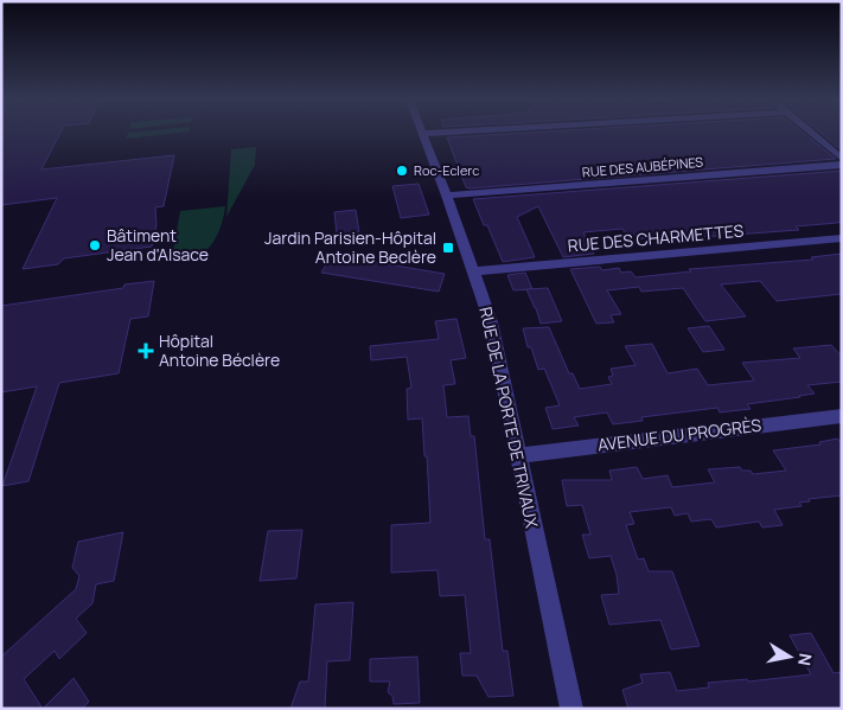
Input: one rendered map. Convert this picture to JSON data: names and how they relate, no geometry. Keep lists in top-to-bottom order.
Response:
{
  "streets": {
    "street": [
      "RUE DES AUBÉPINES",
      "RUE DES CHARMETTES",
      "RUE DE LA PORTE DE TRIVAUX",
      "AVENUE DU PROGRÈS"
    ]
  },
  "crossings": [
    ["RUE DES AUBÉPINES", "RUE DE LA PORTE DE TRIVAUX"],
    ["RUE DES CHARMETTES", "RUE DE LA PORTE DE TRIVAUX"],
    ["RUE DE LA PORTE DE TRIVAUX", "AVENUE DU PROGRÈS"]
  ],
  "places": {
    "other": ["Roc-Eclerc", "Bâtiment Jean d'Alsace"],
    "transit": ["Jardin Parisien-Hôpital Antoine Beclère"],
    "health": ["Hôpital Antoine Béclère"]
  },
  "north": "right"
}
